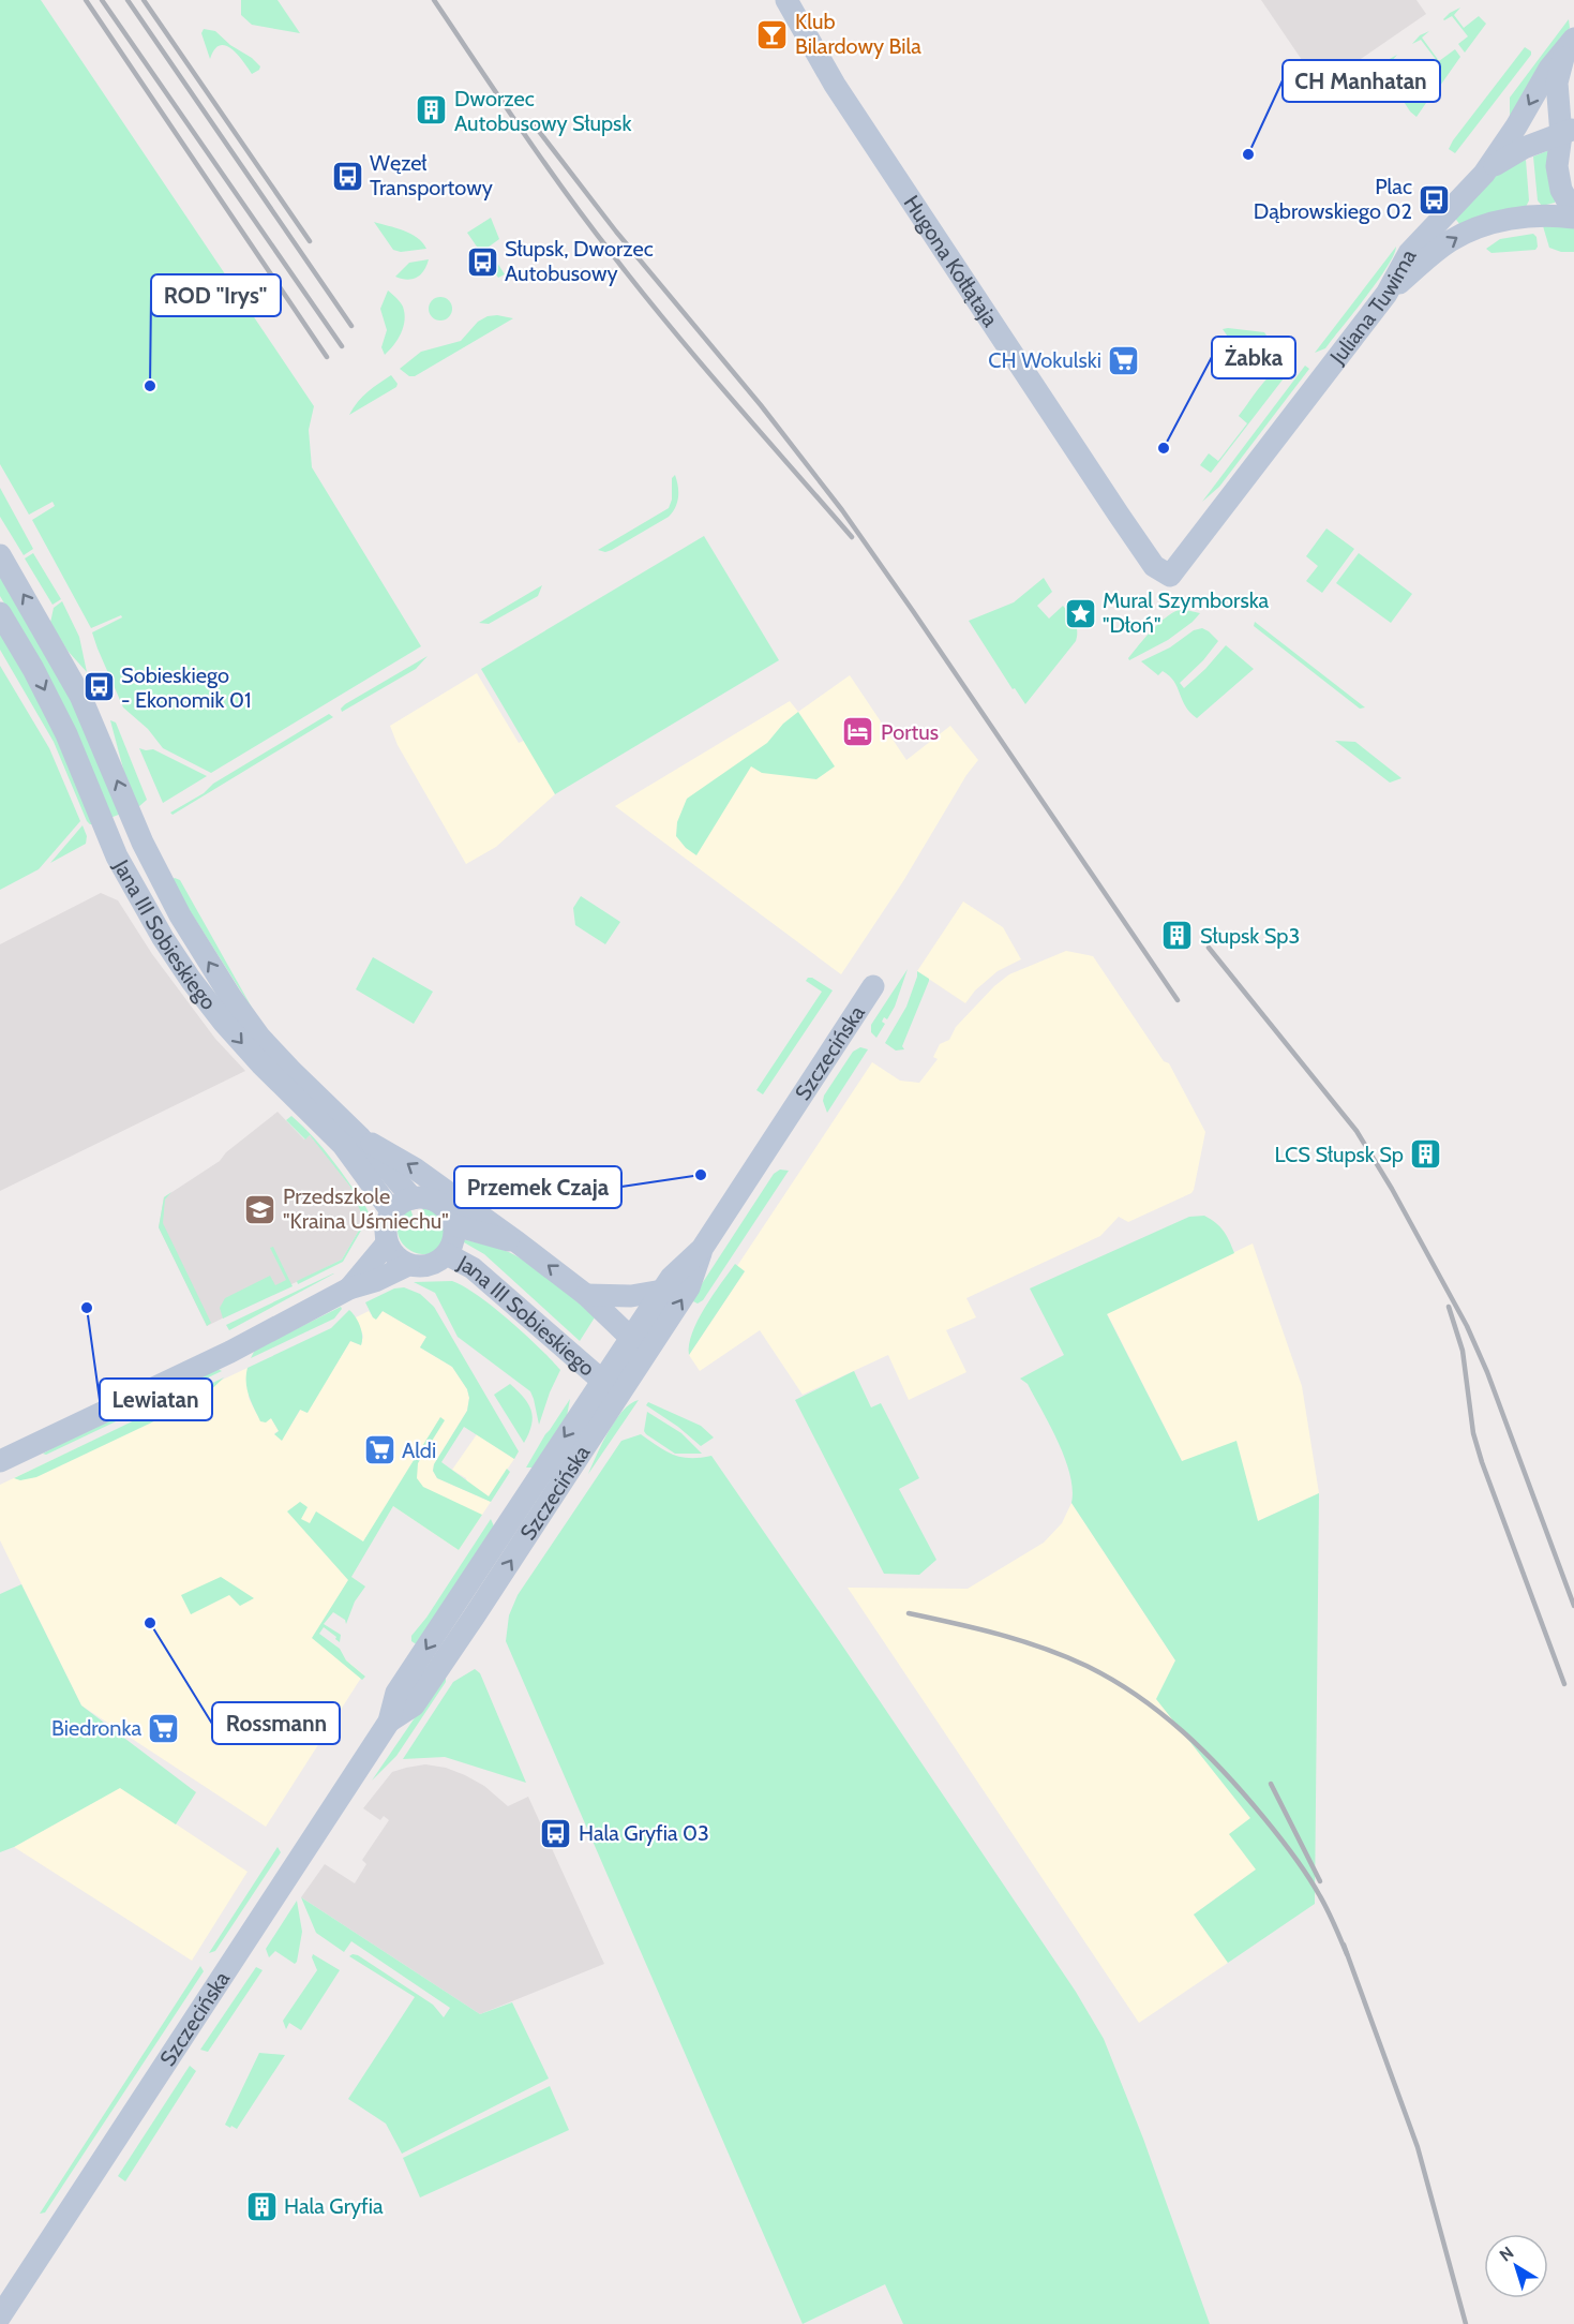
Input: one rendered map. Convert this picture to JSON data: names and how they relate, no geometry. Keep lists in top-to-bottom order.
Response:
{
  "streets": {
    "street": [
      "Hugona Kołłątaja",
      "Juliana Tuwima",
      "Jana III Sobieskiego",
      "Szczecińska"
    ]
  },
  "crossings": [
    ["Hugona Kołłątaja", "Juliana Tuwima"],
    ["Jana III Sobieskiego", "Szczecińska"]
  ],
  "places": {
    "bar": ["Klub Bilardowy Bila"],
    "building": [
      "Dworzec Autobusowy Słupsk",
      "Słupsk Sp3",
      "LCS Słupsk Sp",
      "Hala Gryfia"
    ],
    "other": [
      "CH Manhatan",
      "ROD \"Irys\"",
      "Żabka",
      "Przemek Czaja",
      "Lewiatan",
      "Rossmann"
    ],
    "bus stop": [
      "Węzeł Transportowy",
      "Plac Dąbrowskiego 02",
      "Słupsk, Dworzec Autobusowy",
      "Sobieskiego - Ekonomik 01",
      "Hala Gryfia 03"
    ],
    "supermarket": ["CH Wokulski", "Aldi", "Biedronka"],
    "place": ["Mural Szymborska \"Dłoń\""],
    "hotel": ["Portus"],
    "school or university": ["Przedszkole \"Kraina Uśmiechu\""]
  },
  "north": "top left"
}
